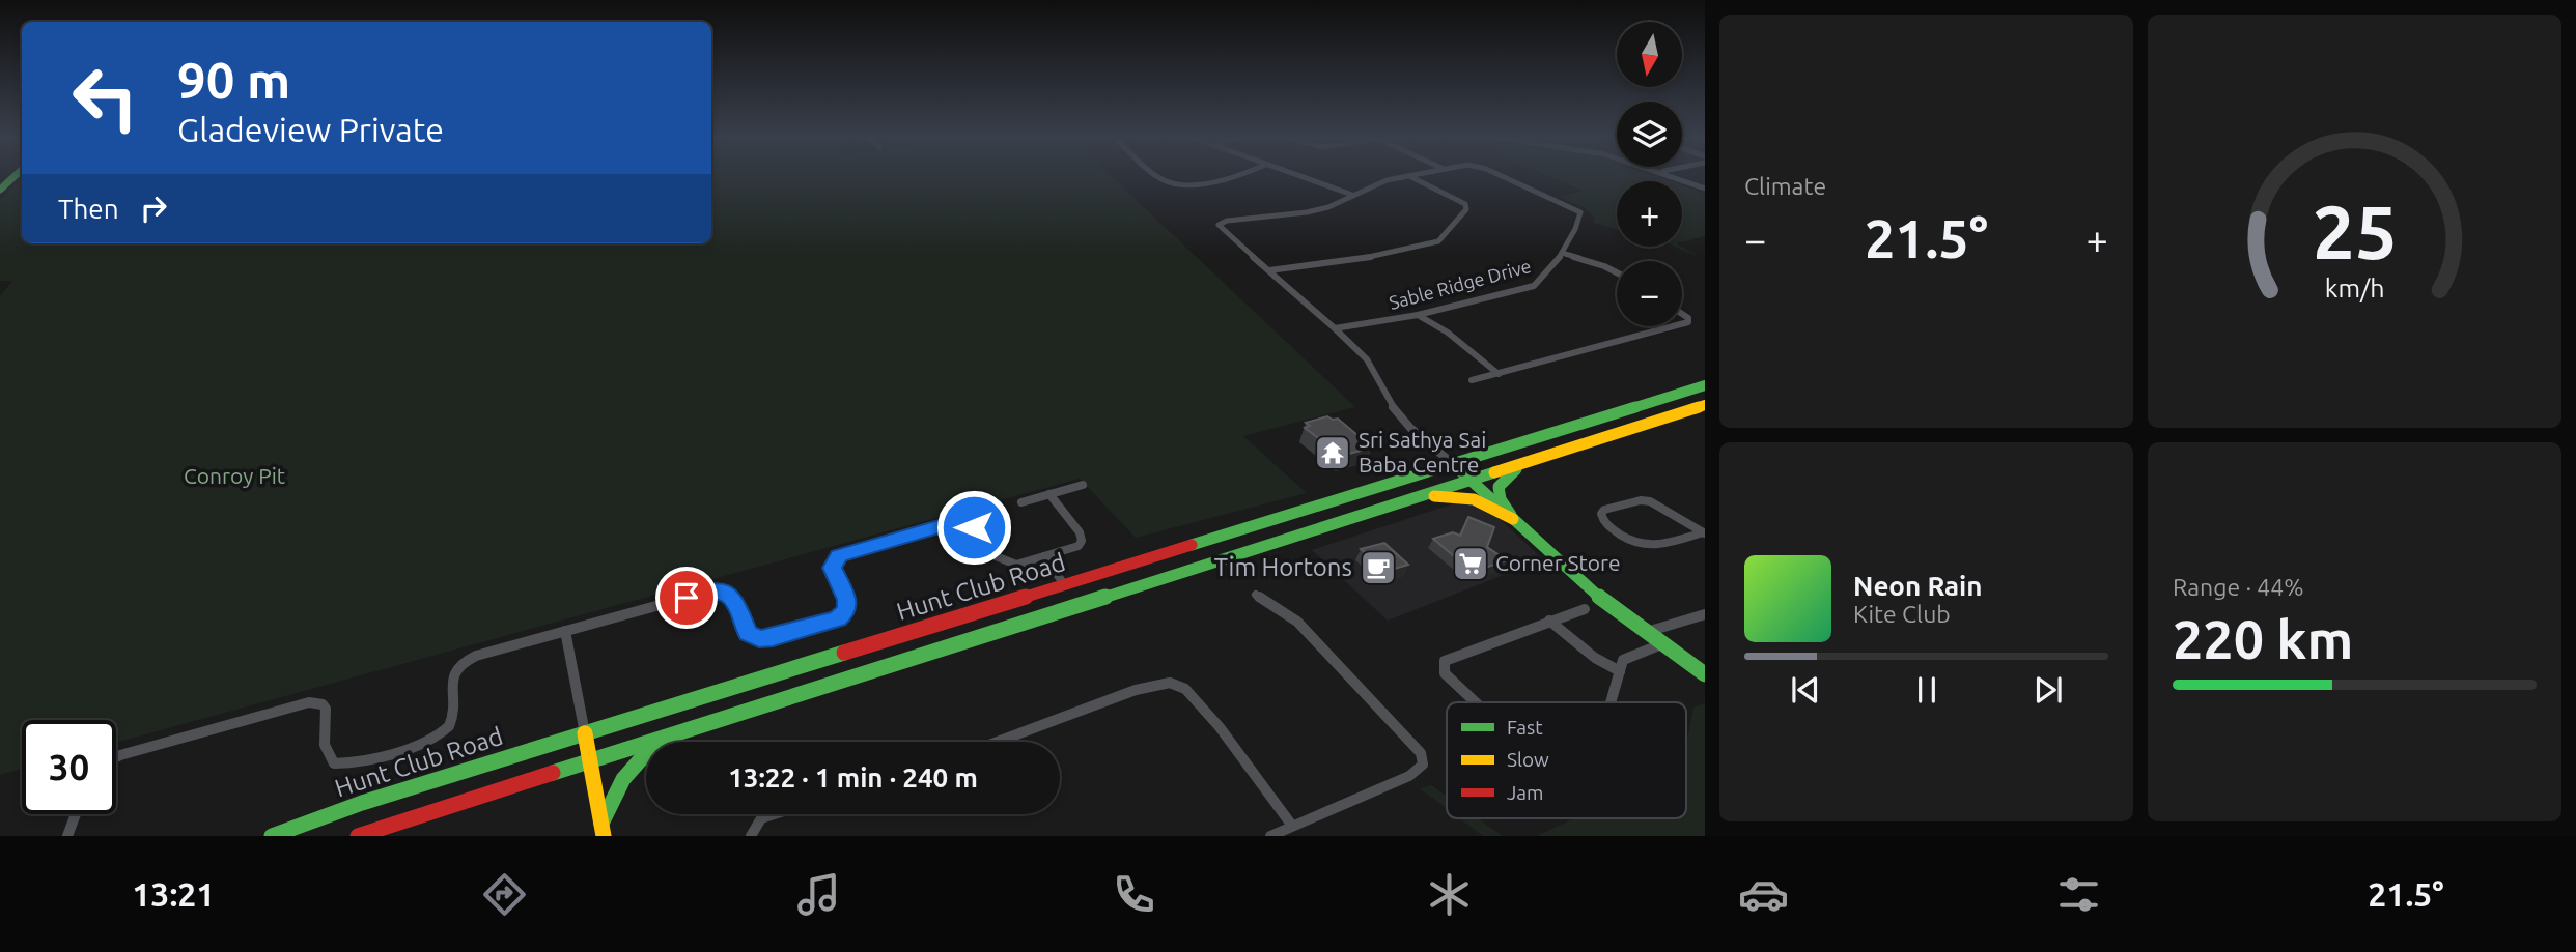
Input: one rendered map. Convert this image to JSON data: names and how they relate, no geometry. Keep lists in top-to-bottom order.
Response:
{
  "streets": {
    "main road": ["Hunt Club Road"],
    "street": ["Sable Ridge Drive"]
  },
  "crossings": [
    ["Sable Ridge Drive", "Hunt Club Road"]
  ],
  "parks": ["Conroy Pit"],
  "places": {
    "temple": ["Sri Sathya Sai Baba Centre"],
    "supermarket": ["Corner Store"],
    "cafe": ["Tim Hortons"]
  },
  "legend": ["Fast", "Slow", "Jam"],
  "north": "bottom",
  "page": {
    "tile": [
      "Climate",
      ["Range · 44%", "220 km"]
    ],
    "map_buttons": ["+", "−"],
    "turn": ["90 m", "Gladeview Private"],
    "then": "Then",
    "heat": ["−", "21.5°", "+"],
    "song": ["Neon Rain", "Kite Club"],
    "limit": "30",
    "trip": "13:22 · 1 min · 240 m",
    "tabs": ["13:21", "21.5°"],
    "gauge": ["25", "km/h"]
  }
}
